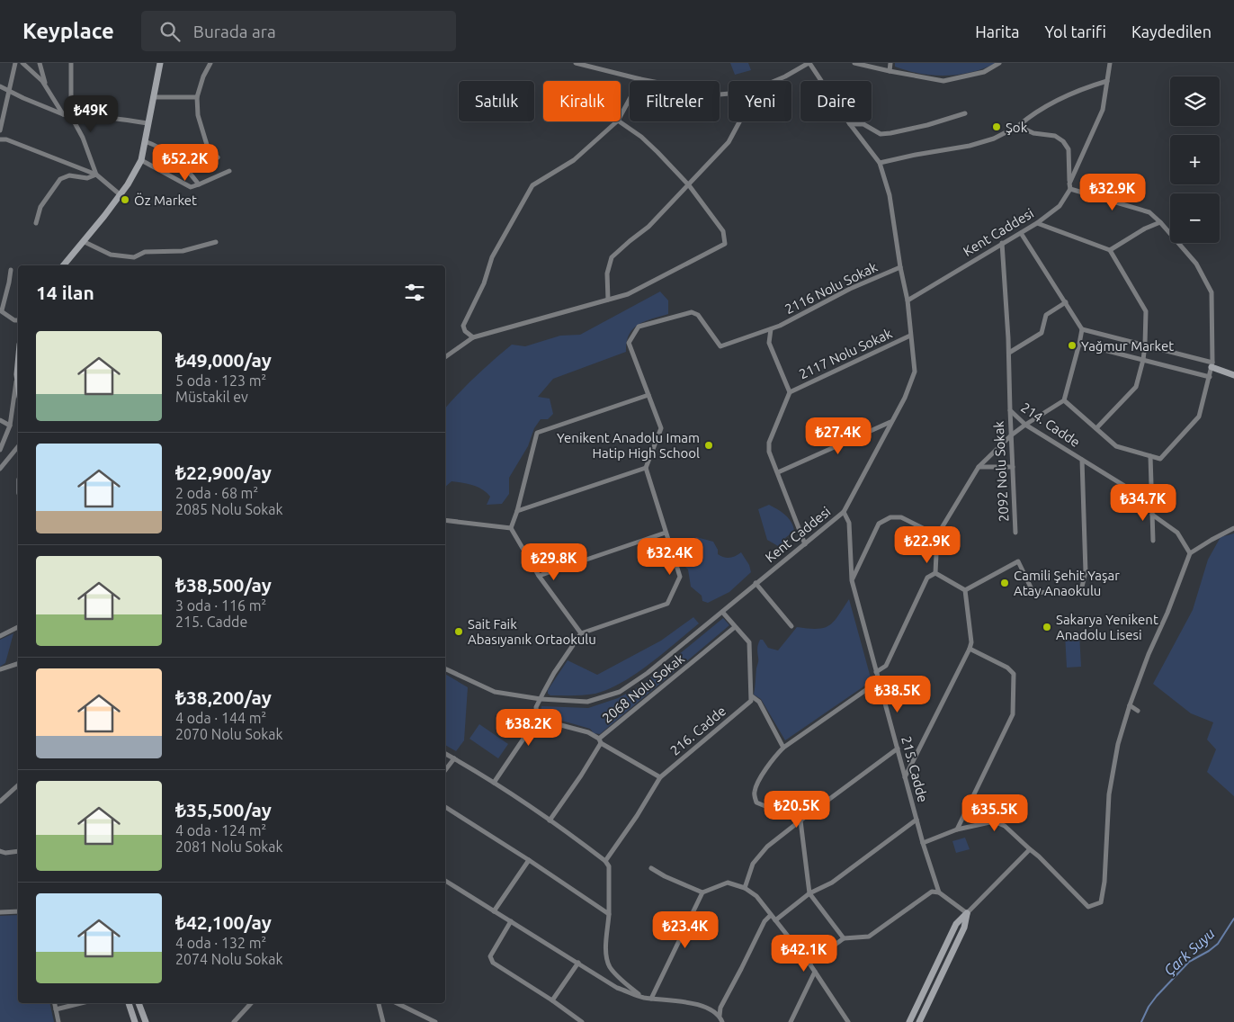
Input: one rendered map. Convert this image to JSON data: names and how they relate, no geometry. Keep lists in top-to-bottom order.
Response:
{
  "streets": {
    "street": [
      "Kent Caddesi",
      "2116 Nolu Sokak",
      "2117 Nolu Sokak",
      "214. Cadde",
      "2092 Nolu Sokak",
      "2068 Nolu Sokak",
      "216. Cadde",
      "215. Cadde"
    ]
  },
  "crossings": [
    ["Kent Caddesi", "2117 Nolu Sokak"],
    ["Kent Caddesi", "214. Cadde"],
    ["Kent Caddesi", "215. Cadde"],
    ["214. Cadde", "2092 Nolu Sokak"]
  ],
  "water": ["Çark Suyu"],
  "places": [
    "Şok",
    "Öz Market",
    "Yağmur Market",
    "Yenikent Anadolu Imam Hatip High School",
    "Camili Şehit Yaşar Atay Anaokulu",
    "Sakarya Yenikent Anadolu Lisesi",
    "Sait Faik Abasıyanık Ortaokulu"
  ],
  "page": {
    "header": "Keyplace",
    "search": "Burada ara",
    "nav": ["Harita", "Yol tarifi", "Kaydedilen"],
    "map_buttons": ["+", "−"],
    "chip": [
      "Satılık",
      "Kiralık",
      "Filtreler",
      "Yeni",
      "Daire"
    ],
    "price": [
      "₺49K",
      "₺52.2K",
      "₺32.9K",
      "₺27.4K",
      "₺34.7K",
      "₺22.9K",
      "₺32.4K",
      "₺29.8K",
      "₺38.5K",
      "₺38.2K",
      "₺20.5K",
      "₺35.5K",
      "₺23.4K",
      "₺42.1K"
    ],
    "heading": "14 ilan",
    "list": [
      {
        "name": "₺49,000/ay",
        "note": "5 oda · 123 m² · Müstakil ev"
      },
      {
        "name": "₺22,900/ay",
        "note": "2 oda · 68 m² · 2085 Nolu Sokak"
      },
      {
        "name": "₺38,500/ay",
        "note": "3 oda · 116 m² · 215. Cadde"
      },
      {
        "name": "₺38,200/ay",
        "note": "4 oda · 144 m² · 2070 Nolu Sokak"
      },
      {
        "name": "₺35,500/ay",
        "note": "4 oda · 124 m² · 2081 Nolu Sokak"
      },
      {
        "name": "₺42,100/ay",
        "note": "4 oda · 132 m² · 2074 Nolu Sokak"
      }
    ]
  }
}
